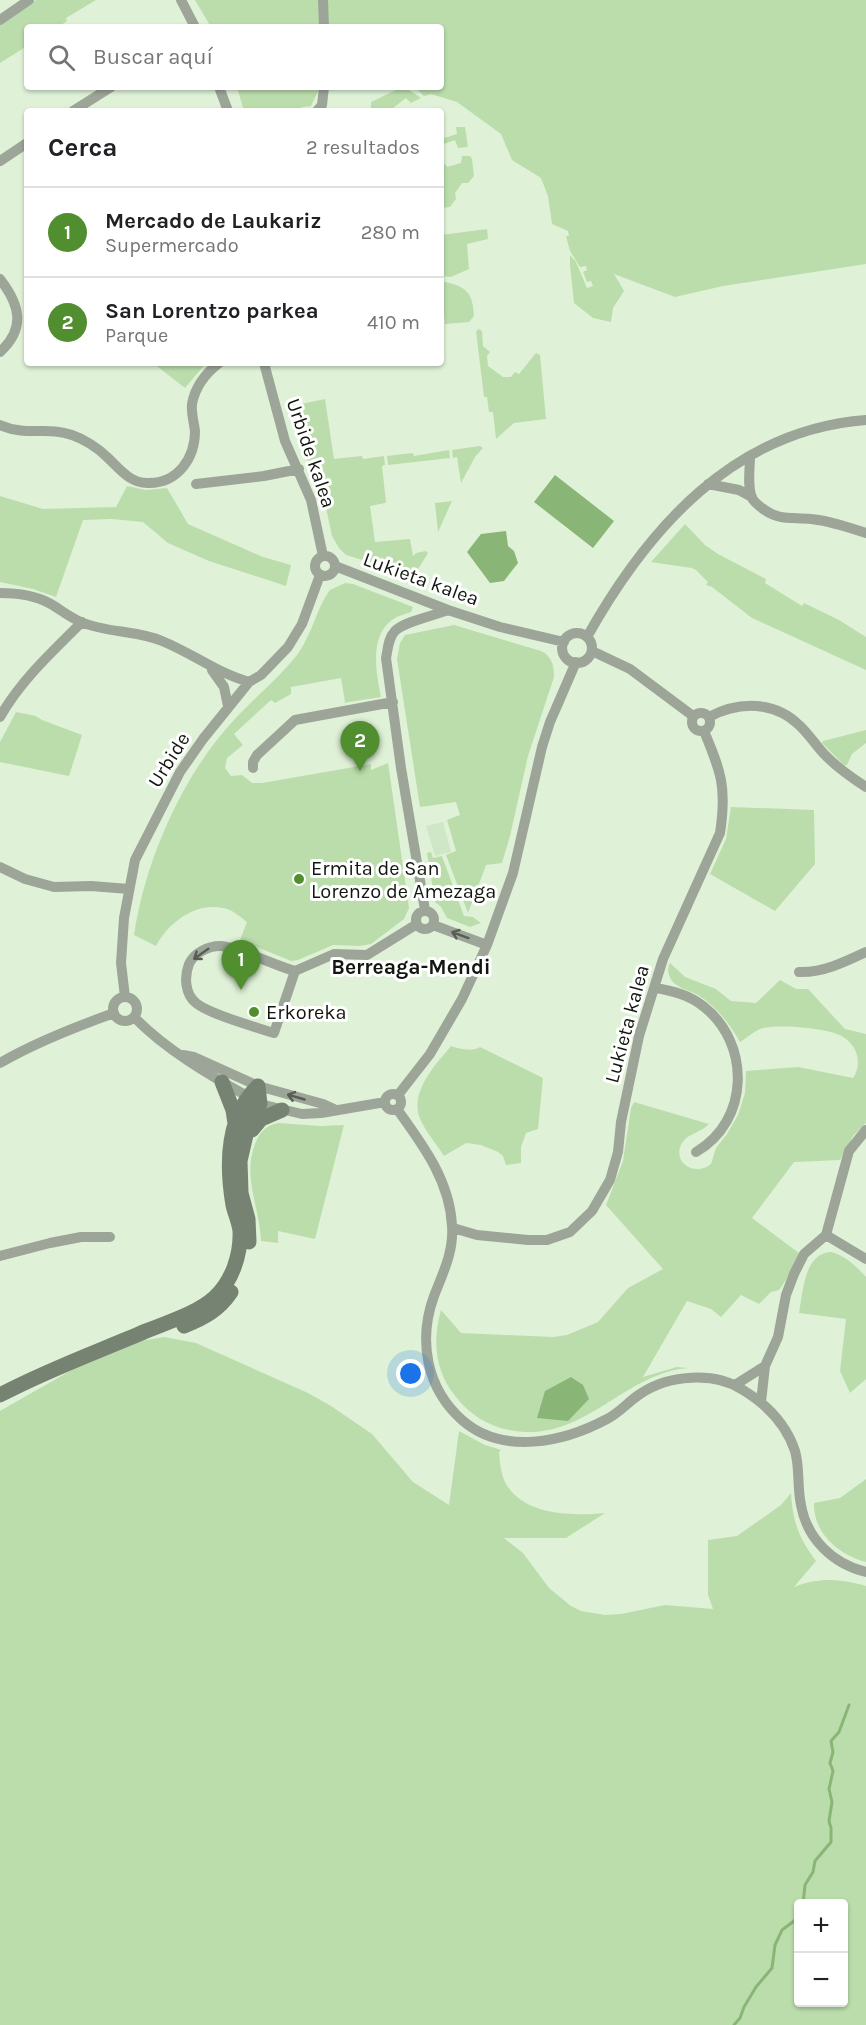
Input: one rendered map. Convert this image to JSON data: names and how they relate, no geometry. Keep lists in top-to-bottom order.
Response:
{
  "streets": {
    "street": ["Urbide kalea", "Lukieta kalea", "Urbide"]
  },
  "crossings": [
    ["Urbide kalea", "Lukieta kalea"],
    ["Urbide kalea", "Urbide"],
    ["Lukieta kalea", "Urbide"]
  ],
  "districts": ["Berreaga-Mendi"],
  "places": ["Ermita de San Lorenzo de Amezaga", "Erkoreka"],
  "page": {
    "search": "Buscar aquí",
    "heading": ["Cerca", "2 resultados"],
    "list": [
      {
        "mark": "1",
        "name": "Mercado de Laukariz",
        "note": "Supermercado",
        "value": "280 m"
      },
      {
        "mark": "2",
        "name": "San Lorentzo parkea",
        "note": "Parque",
        "value": "410 m"
      }
    ],
    "pins": ["2", "1"],
    "map_buttons": ["+", "−"]
  }
}
